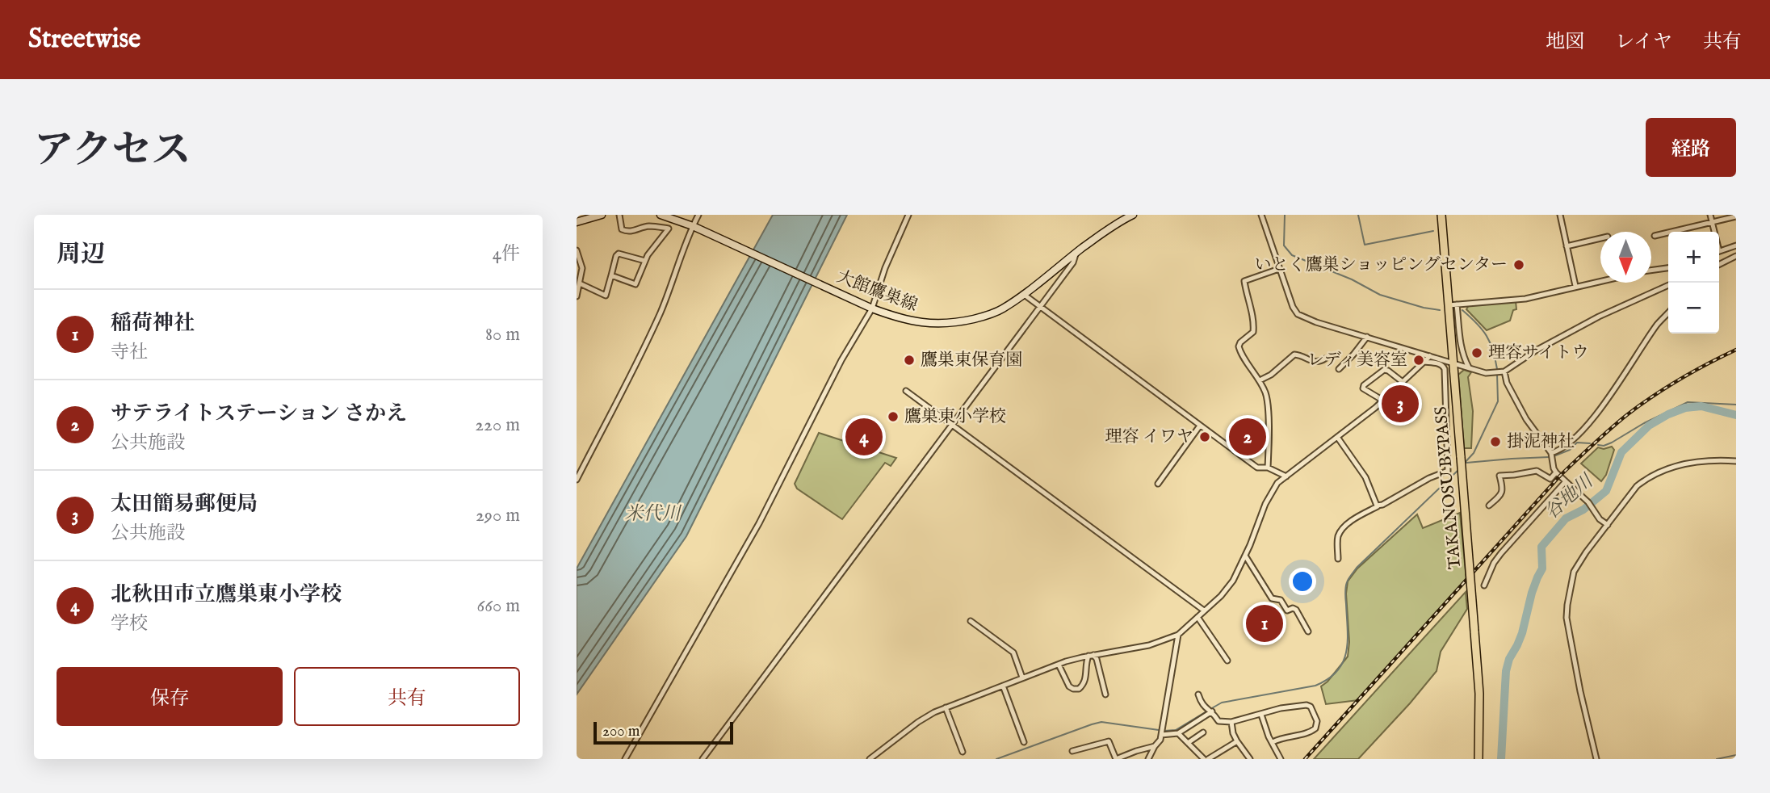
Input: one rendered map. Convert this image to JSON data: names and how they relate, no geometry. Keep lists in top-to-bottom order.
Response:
{
  "streets": {
    "highway": ["TAKANOSU BYPASS"],
    "main road": ["大館鷹巣線"]
  },
  "water": ["谷地川", "米代川"],
  "places": [
    "いとく鷹巣ショッピングセンター",
    "理容サイトウ",
    "鷹巣東保育園",
    "レディ美容室",
    "鷹巣東小学校",
    "理容 イワヤ",
    "掛泥神社"
  ],
  "scale_bar": "200 m",
  "north": "bottom",
  "page": {
    "header": "Streetwise",
    "nav": ["地図", "レイヤ", "共有"],
    "title": "アクセス",
    "buttons": [
      "経路",
      ["保存", "共有"]
    ],
    "heading": ["周辺", "4件"],
    "map_buttons": ["+", "−"],
    "list": [
      {
        "mark": "1",
        "name": "稲荷神社",
        "note": "寺社",
        "value": "80 m"
      },
      {
        "mark": "2",
        "name": "サテライトステーション さかえ",
        "note": "公共施設",
        "value": "220 m"
      },
      {
        "mark": "3",
        "name": "太田簡易郵便局",
        "note": "公共施設",
        "value": "290 m"
      },
      {
        "mark": "4",
        "name": "北秋田市立鷹巣東小学校",
        "note": "学校",
        "value": "660 m"
      }
    ],
    "pins": [
      "3",
      "2",
      "4",
      "1"
    ],
    "scale": "200 m"
  }
}
